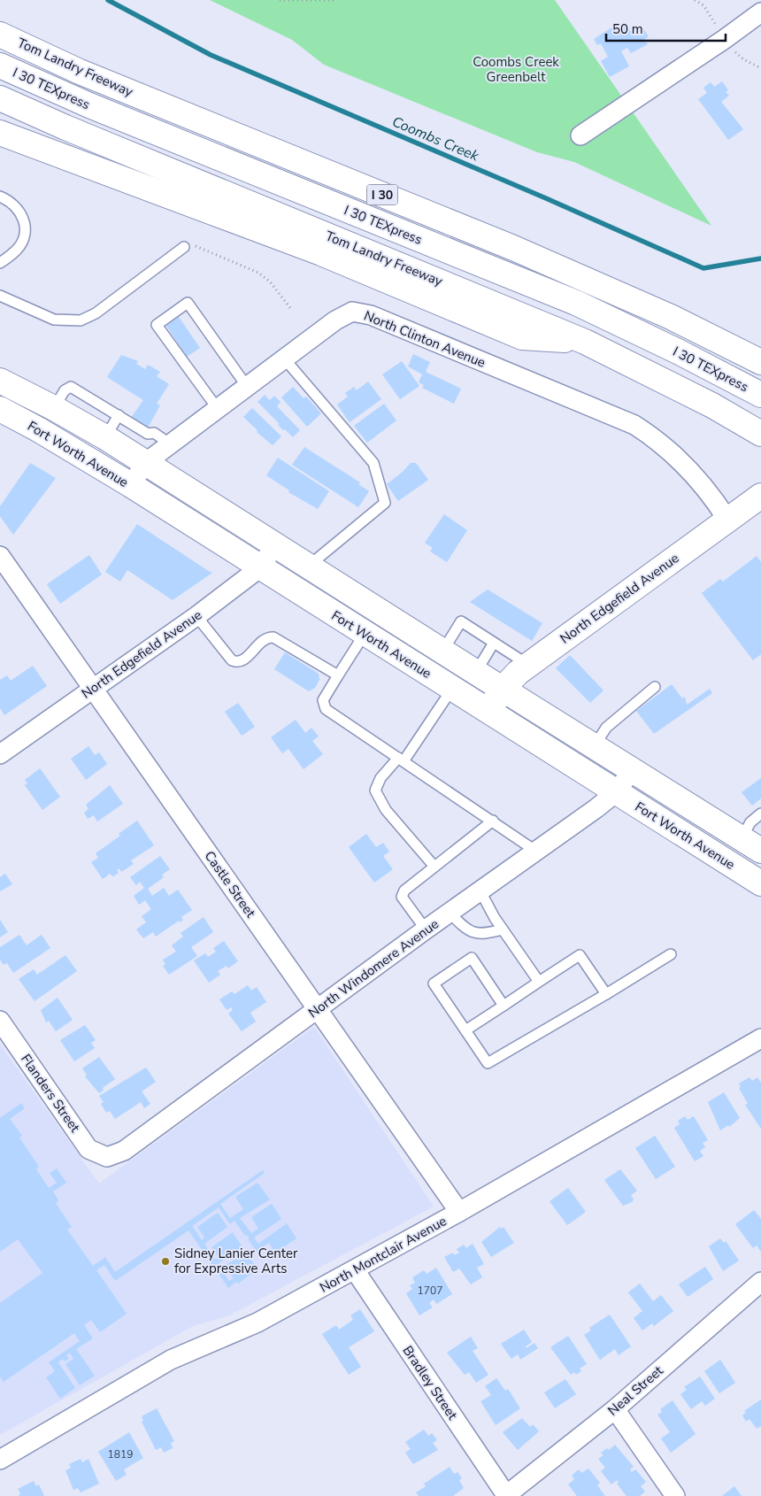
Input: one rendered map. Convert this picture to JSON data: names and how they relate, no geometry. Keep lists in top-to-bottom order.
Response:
{
  "streets": {
    "main road": [
      "Tom Landry Freeway",
      "I 30 TEXpress",
      "I 30",
      "Fort Worth Avenue",
      "North Edgefield Avenue"
    ],
    "street": [
      "North Clinton Avenue",
      "Castle Street",
      "North Windomere Avenue",
      "Flanders Street",
      "North Montclair Avenue",
      "Bradley Street",
      "Neal Street"
    ]
  },
  "crossings": [
    ["North Clinton Avenue", "Fort Worth Avenue"],
    ["North Clinton Avenue", "North Edgefield Avenue"],
    ["Fort Worth Avenue", "North Edgefield Avenue"],
    ["Fort Worth Avenue", "North Windomere Avenue"],
    ["North Edgefield Avenue", "Castle Street"],
    ["Castle Street", "North Windomere Avenue"],
    ["Castle Street", "North Montclair Avenue"],
    ["North Windomere Avenue", "Flanders Street"],
    ["North Montclair Avenue", "Bradley Street"],
    ["Bradley Street", "Neal Street"]
  ],
  "water": ["Coombs Creek"],
  "parks": ["Coombs Creek Greenbelt"],
  "places": ["Sidney Lanier Center for Expressive Arts"],
  "house_numbers": ["1707", "1819"],
  "scale_bar": "50 m"
}
